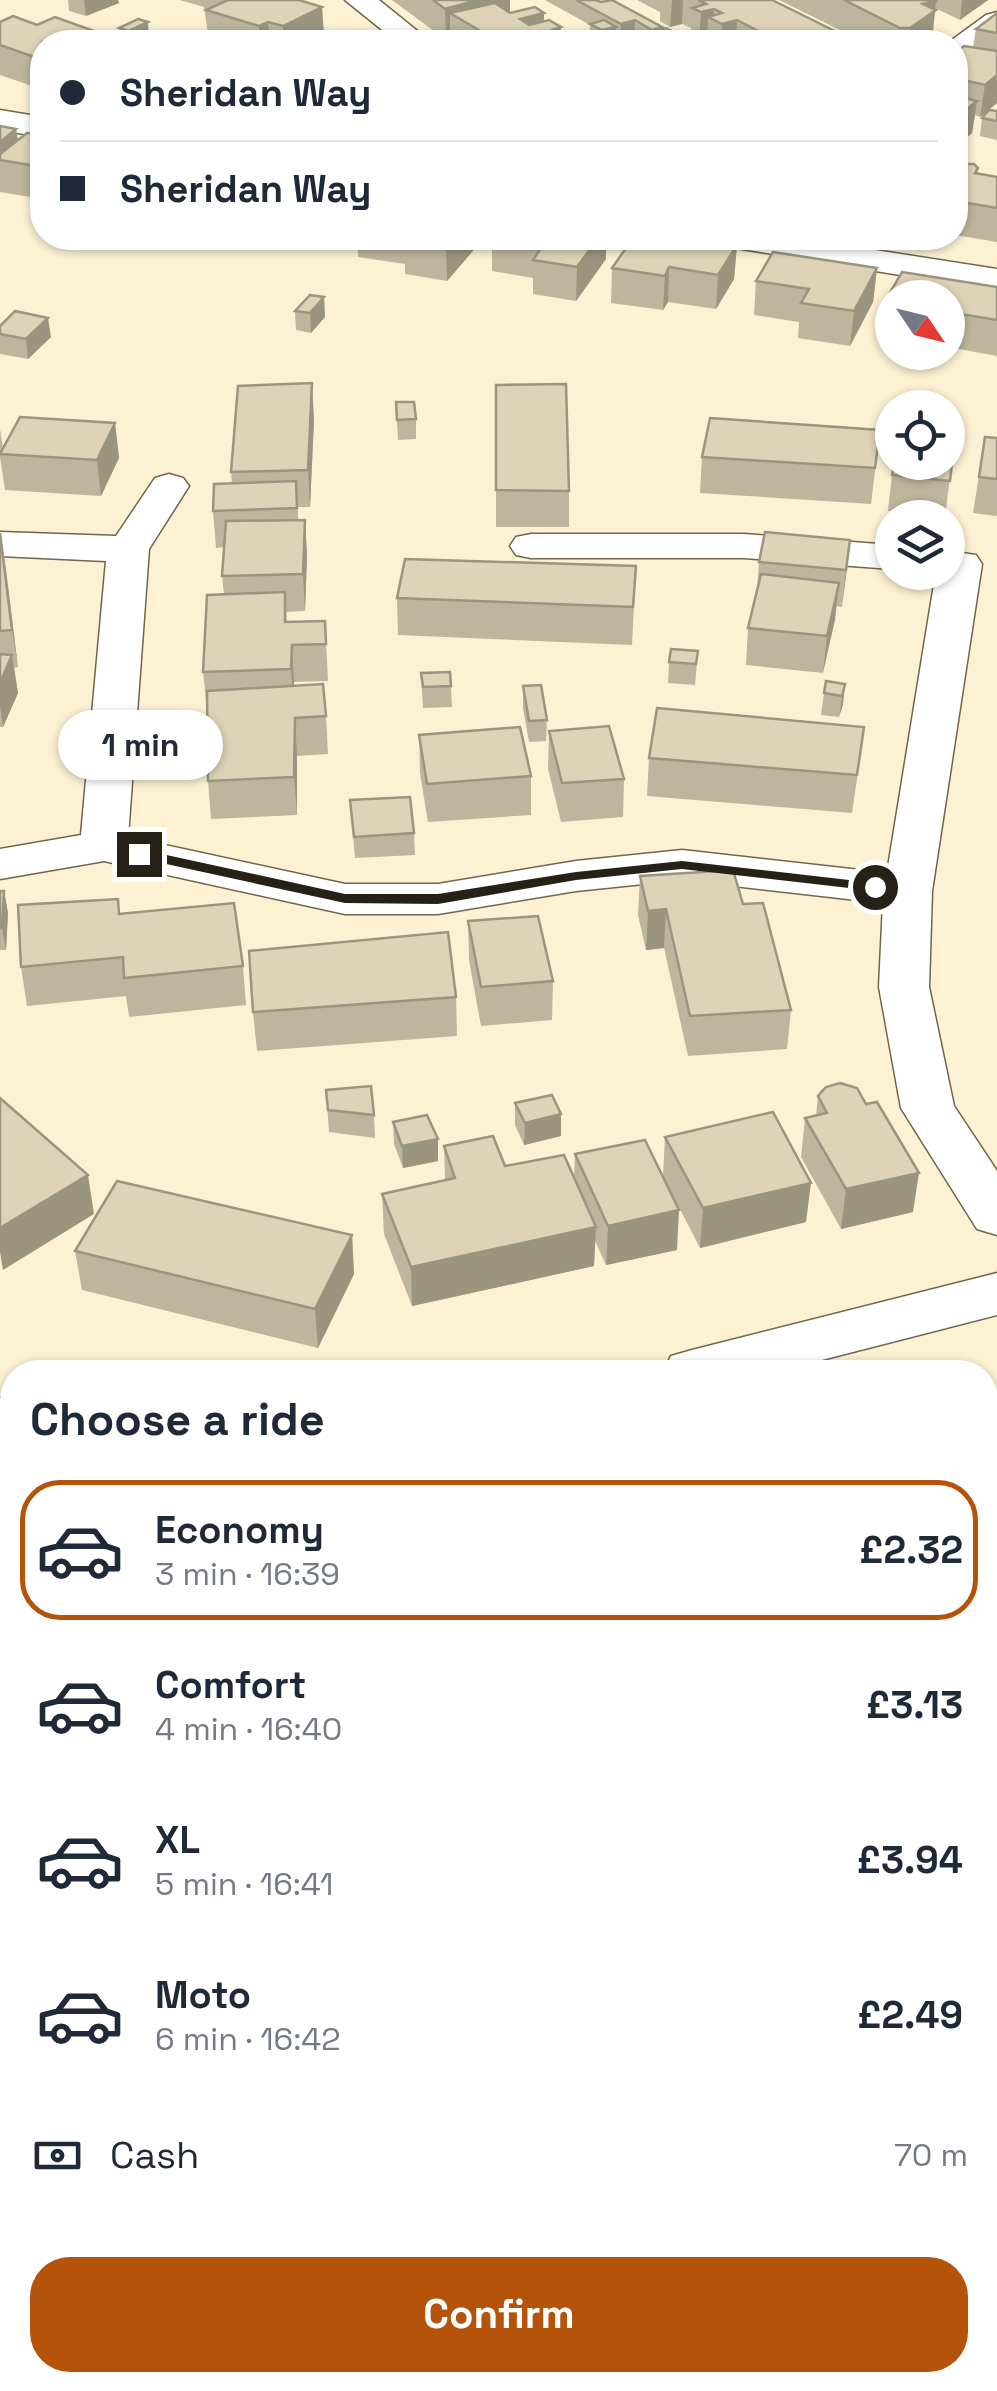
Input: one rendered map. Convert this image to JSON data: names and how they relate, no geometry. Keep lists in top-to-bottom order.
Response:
{
  "north": "bottom right",
  "page": {
    "banner": ["Sheridan Way", "Sheridan Way"],
    "bubble": "1 min",
    "heading": "Choose a ride",
    "list": [
      {
        "name": "Economy",
        "note": "3 min · 16:39",
        "value": "£2.32"
      },
      {
        "name": "Comfort",
        "note": "4 min · 16:40",
        "value": "£3.13"
      },
      {
        "name": "XL",
        "note": "5 min · 16:41",
        "value": "£3.94"
      },
      {
        "name": "Moto",
        "note": "6 min · 16:42",
        "value": "£2.49"
      }
    ],
    "pay": ["Cash", "70 m"],
    "buttons": "Confirm"
  }
}
